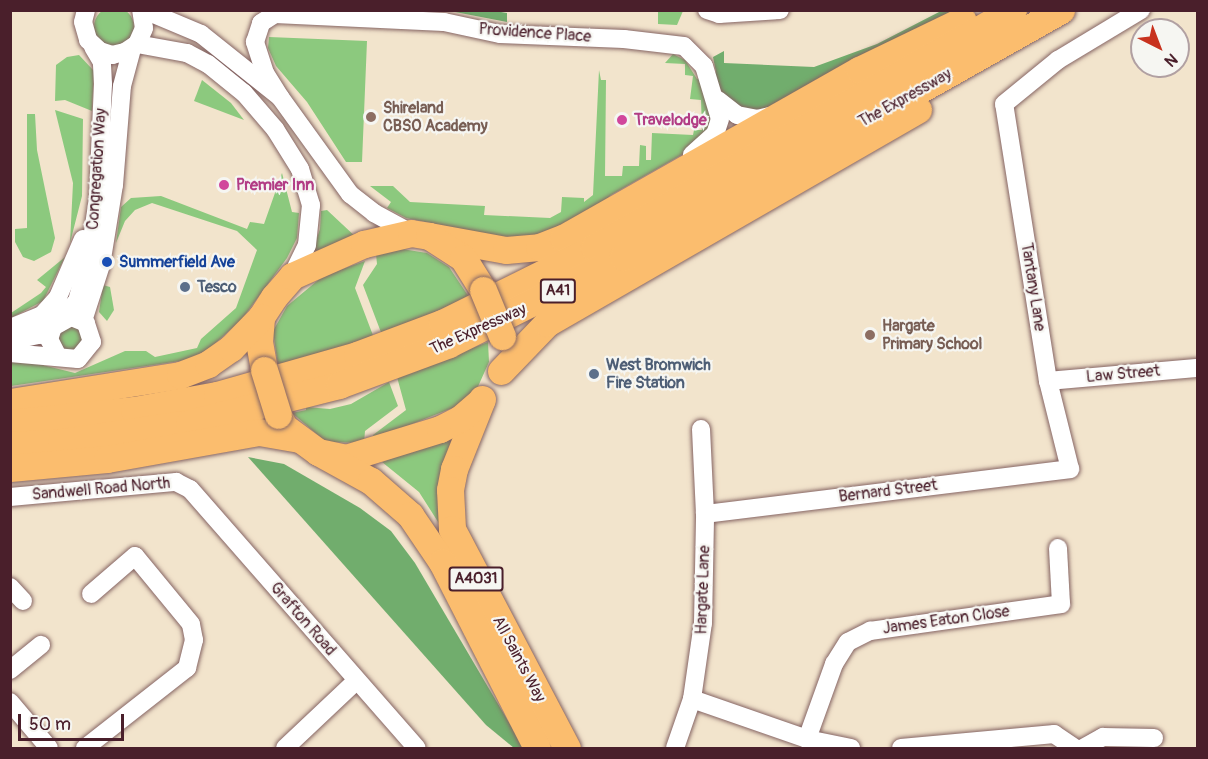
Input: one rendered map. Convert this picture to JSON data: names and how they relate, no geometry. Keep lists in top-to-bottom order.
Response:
{
  "streets": {
    "highway": [
      "The Expressway",
      "A41",
      "A4031",
      "All Saints Way"
    ],
    "street": [
      "Providence Place",
      "Congregation Way",
      "Tantany Lane",
      "Law Street",
      "Sandwell Road North",
      "Bernard Street",
      "Hargate Lane",
      "Grafton Road",
      "James Eaton Close"
    ]
  },
  "crossings": [
    ["The Expressway", "A41"],
    ["Tantany Lane", "Law Street"],
    ["Tantany Lane", "Bernard Street"],
    ["A41", "A4031"],
    ["Sandwell Road North", "Grafton Road"],
    ["Bernard Street", "Hargate Lane"],
    ["A4031", "All Saints Way"]
  ],
  "places": [
    "Shireland CBSO Academy",
    "Travelodge",
    "Premier Inn",
    "Summerfield Ave",
    "Tesco",
    "Hargate Primary School",
    "West Bromwich Fire Station"
  ],
  "scale_bar": "50 m",
  "north": "bottom right"
}
